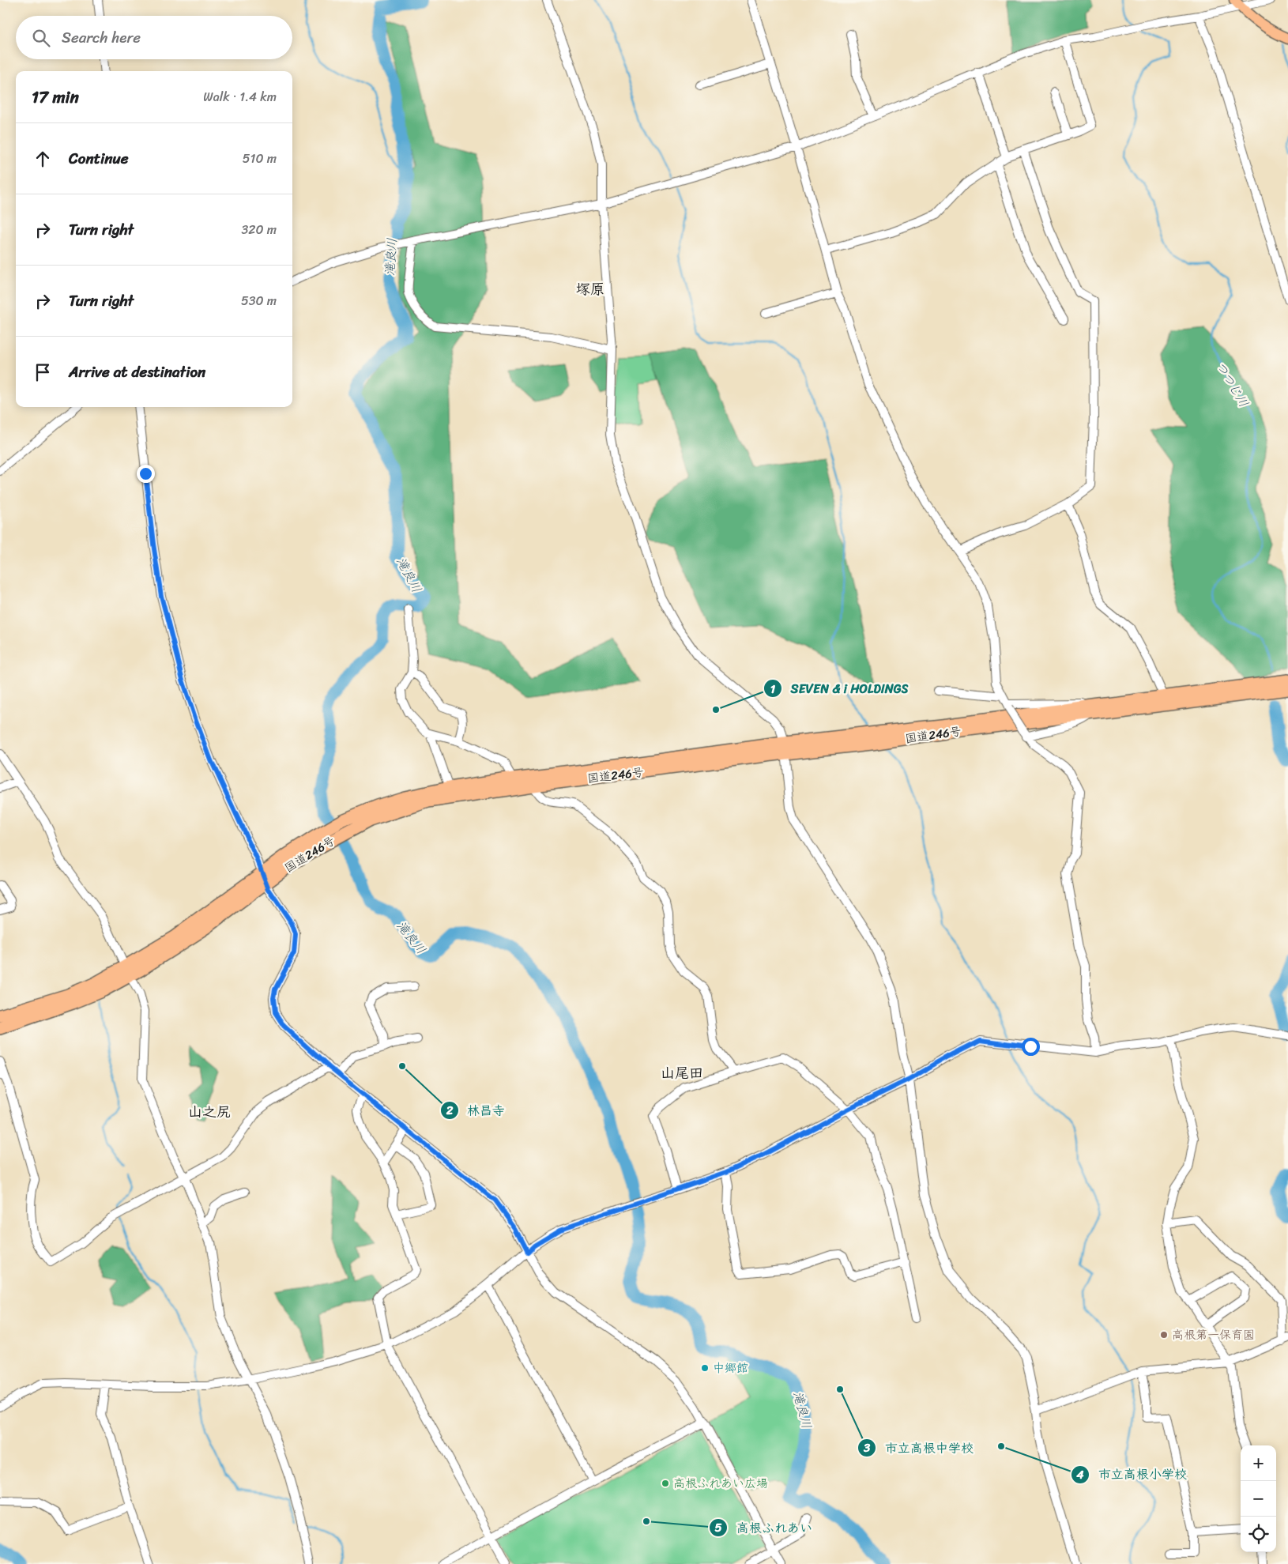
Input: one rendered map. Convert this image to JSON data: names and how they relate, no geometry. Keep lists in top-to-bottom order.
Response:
{
  "streets": {
    "highway": ["国道246号"]
  },
  "districts": ["塚原", "山尾田", "山之尻"],
  "water": ["滝良川", "つつじ川"],
  "places": [
    "SEVEN & i HOLDINGS",
    "林昌寺",
    "高根第一保育園",
    "中郷館",
    "市立高根中学校",
    "市立高根小学校",
    "高根ふれあい広場",
    "高根ふれあい"
  ],
  "page": {
    "search": "Search here",
    "heading": ["17 min", "Walk · 1.4 km"],
    "list": [
      ["Continue", "510 m"],
      ["Turn right", "320 m"],
      ["Turn right", "530 m"],
      "Arrive at destination"
    ],
    "map_buttons": ["+", "−"]
  }
}
